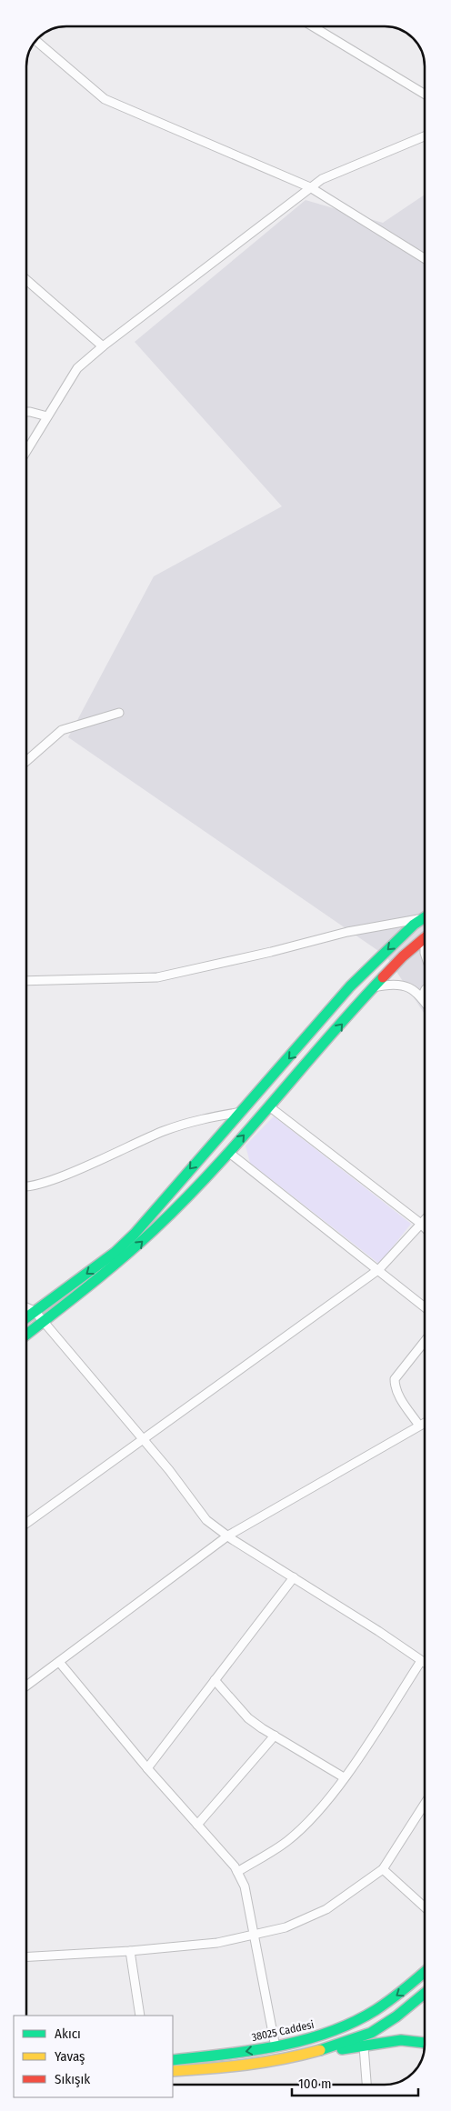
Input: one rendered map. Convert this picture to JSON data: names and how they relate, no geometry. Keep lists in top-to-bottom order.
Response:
{
  "streets": {
    "street": ["38025 Caddesi"]
  },
  "legend": ["Akıcı", "Yavaş", "Sıkışık"],
  "scale_bar": "100 m"
}
